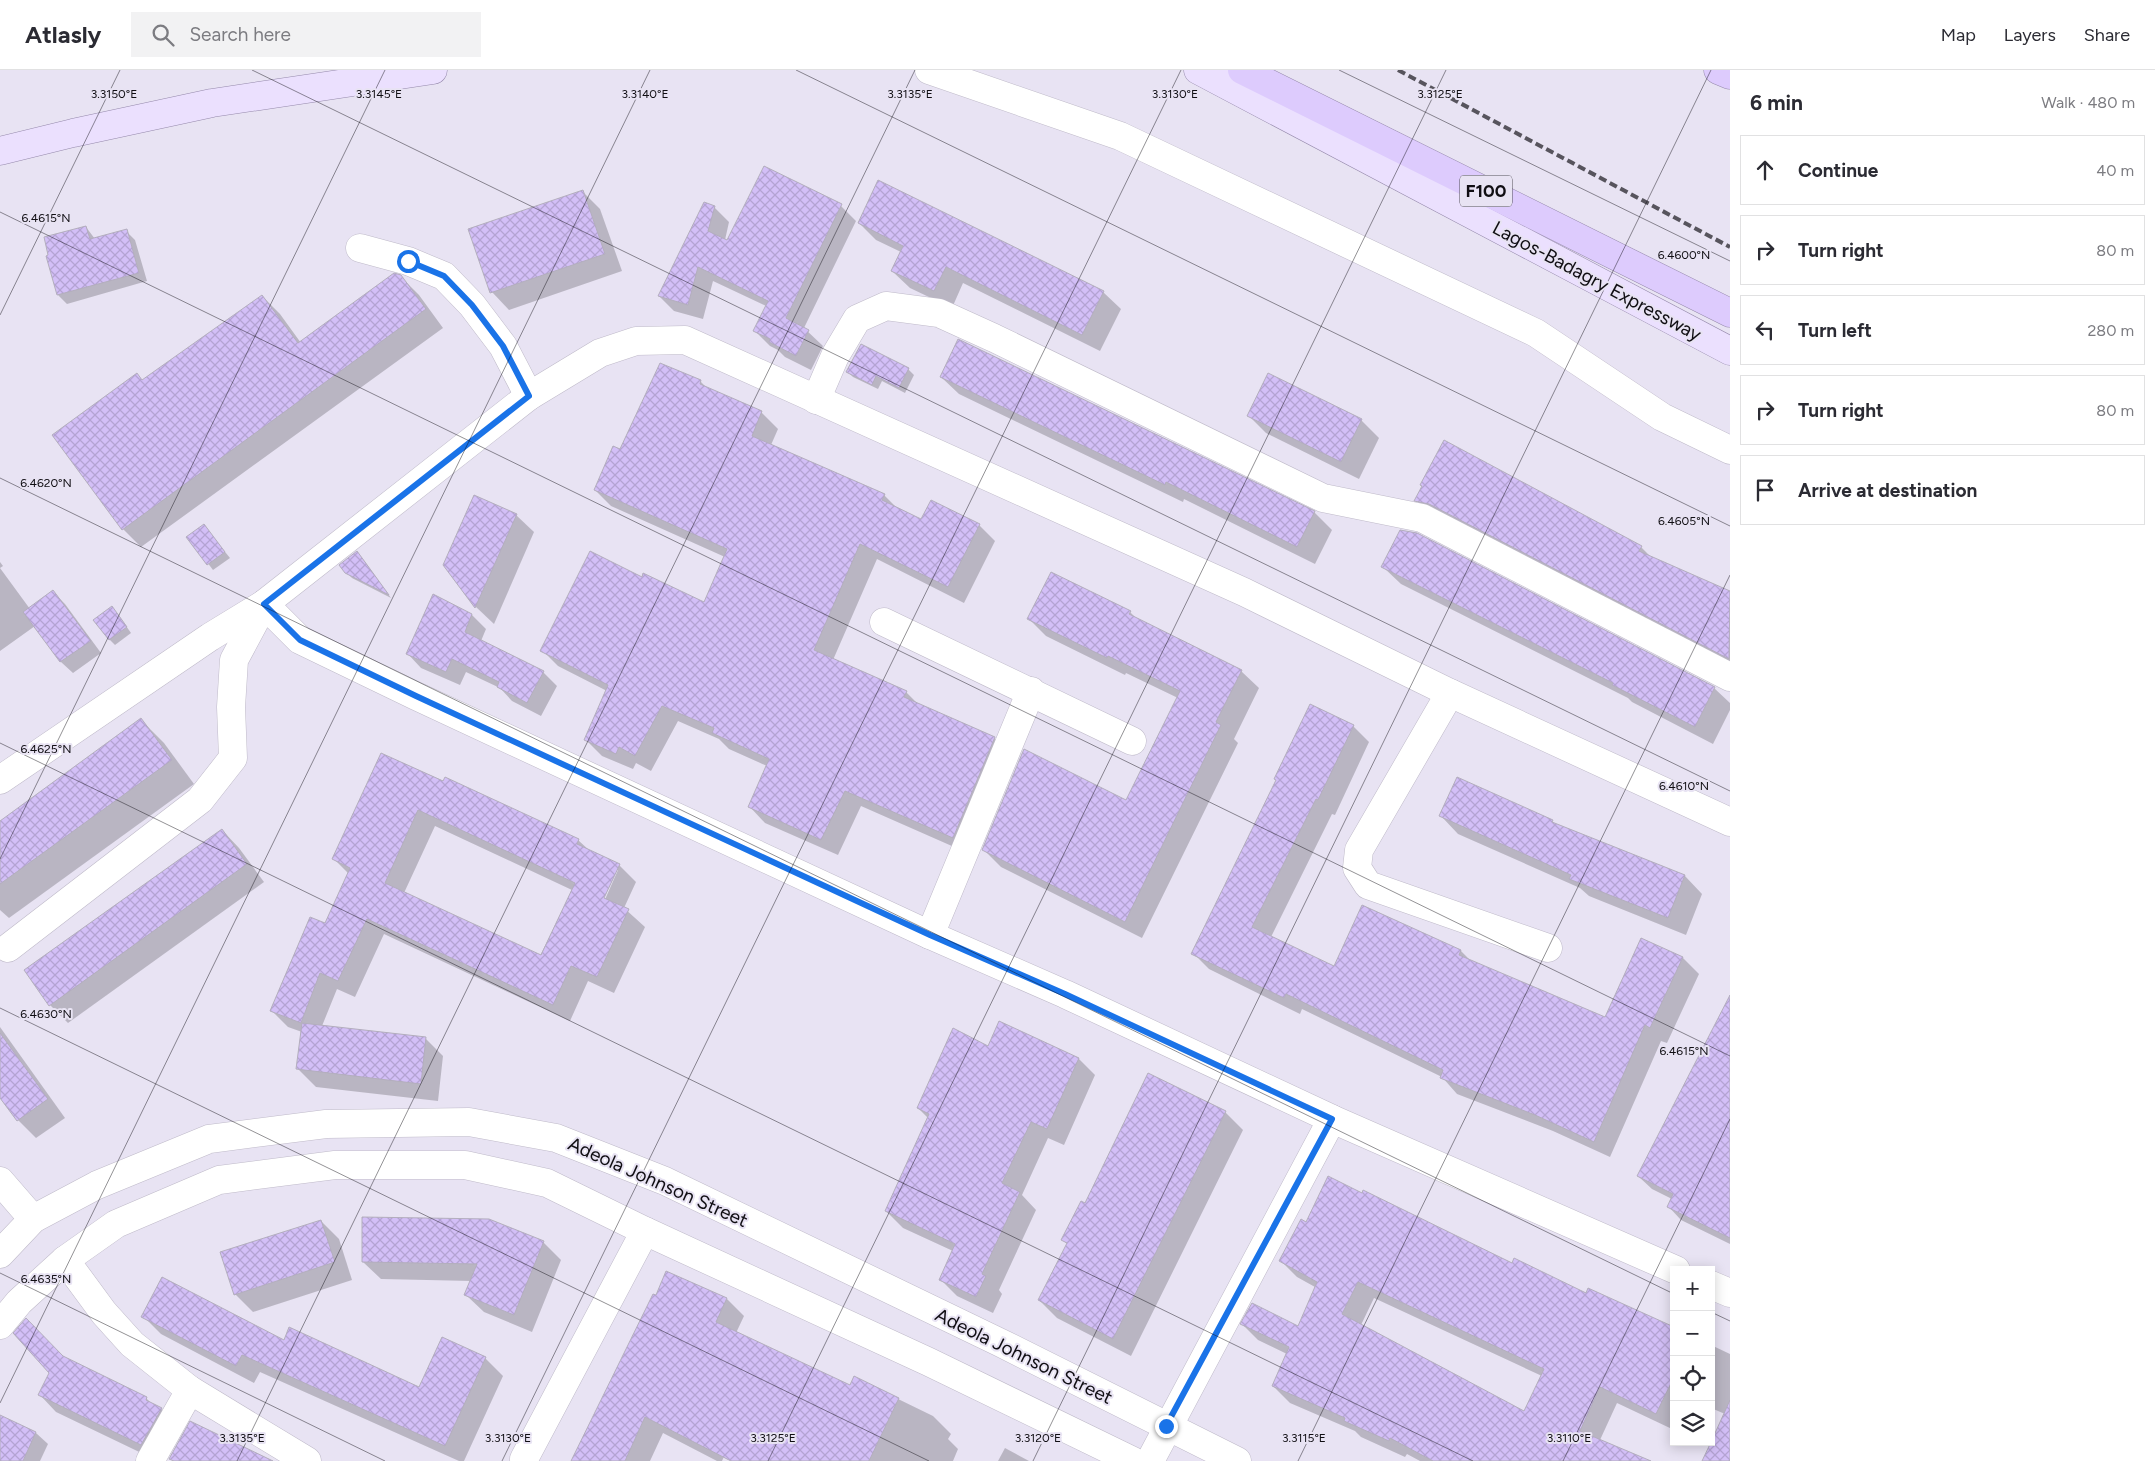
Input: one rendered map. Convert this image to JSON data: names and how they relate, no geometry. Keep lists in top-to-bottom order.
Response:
{
  "streets": {
    "highway": ["F100", "Lagos-Badagry Expressway"],
    "street": ["Adeola Johnson Street"]
  },
  "page": {
    "header": "Atlasly",
    "search": "Search here",
    "nav": ["Map", "Layers", "Share"],
    "heading": ["6 min", "Walk · 480 m"],
    "list": [
      ["Continue", "40 m"],
      ["Turn right", "80 m"],
      ["Turn left", "280 m"],
      ["Turn right", "80 m"],
      "Arrive at destination"
    ],
    "map_buttons": ["+", "−"]
  },
  "coordinates": [
    "3.3125°E",
    "3.3150°E",
    "3.3145°E",
    "3.3140°E",
    "3.3135°E",
    "3.3130°E",
    "6.4615°N",
    "6.4600°N",
    "6.4620°N",
    "6.4605°N",
    "6.4625°N",
    "6.4610°N",
    "6.4630°N",
    "6.4635°N",
    "3.3120°E",
    "3.3115°E",
    "3.3110°E"
  ]
}
